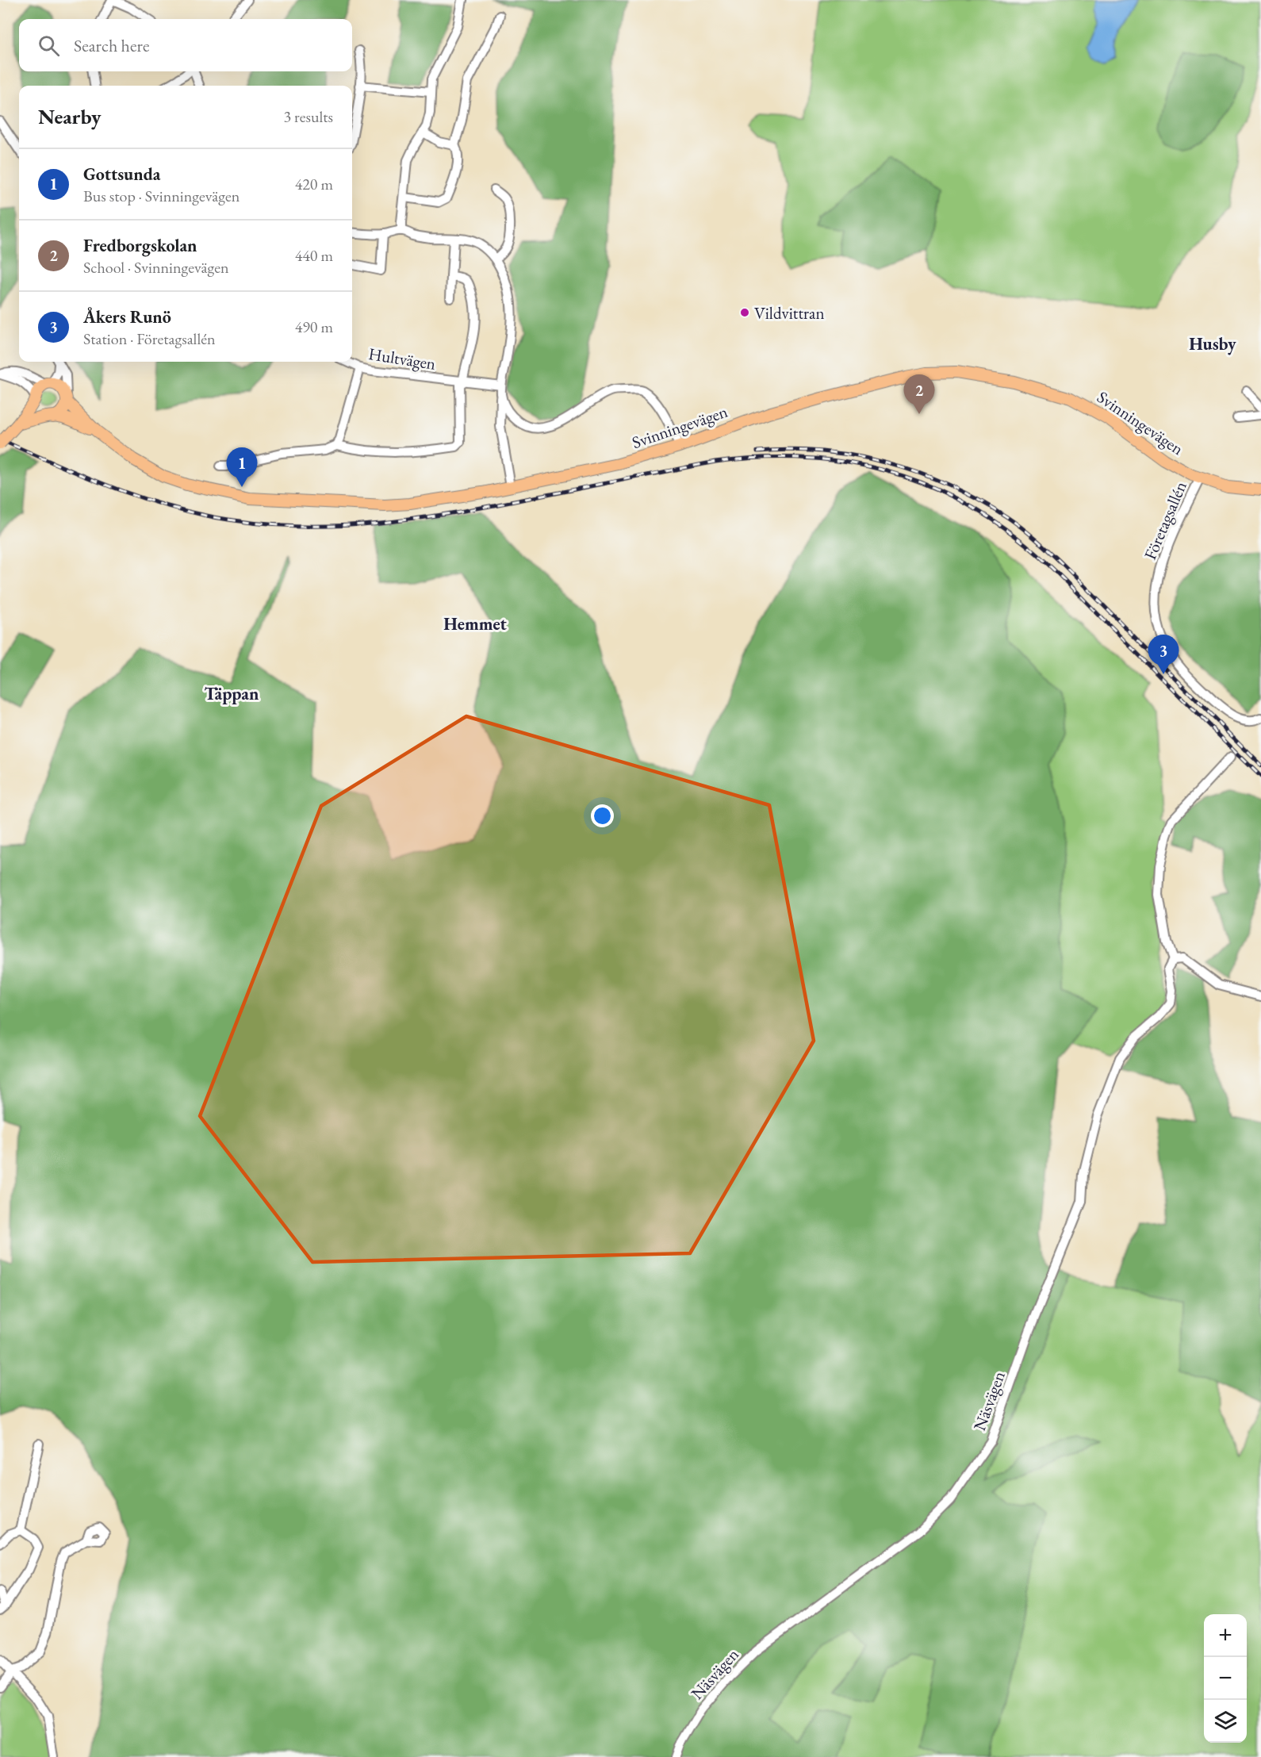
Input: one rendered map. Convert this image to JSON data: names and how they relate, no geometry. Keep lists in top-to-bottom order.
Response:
{
  "streets": {
    "main road": ["Svinningevägen"],
    "street": ["Hultvägen", "Företagsallén", "Näsvägen"]
  },
  "crossings": [
    ["Svinningevägen", "Företagsallén"]
  ],
  "districts": ["Husby", "Hemmet", "Täppan"],
  "places": ["Vildvittran"],
  "page": {
    "search": "Search here",
    "heading": ["Nearby", "3 results"],
    "list": [
      {
        "mark": "1",
        "name": "Gottsunda",
        "note": "Bus stop · Svinningevägen",
        "value": "420 m"
      },
      {
        "mark": "2",
        "name": "Fredborgskolan",
        "note": "School · Svinningevägen",
        "value": "440 m"
      },
      {
        "mark": "3",
        "name": "Åkers Runö",
        "note": "Station · Företagsallén",
        "value": "490 m"
      }
    ],
    "pins": ["2", "1", "3"],
    "map_buttons": ["+", "−"]
  }
}
